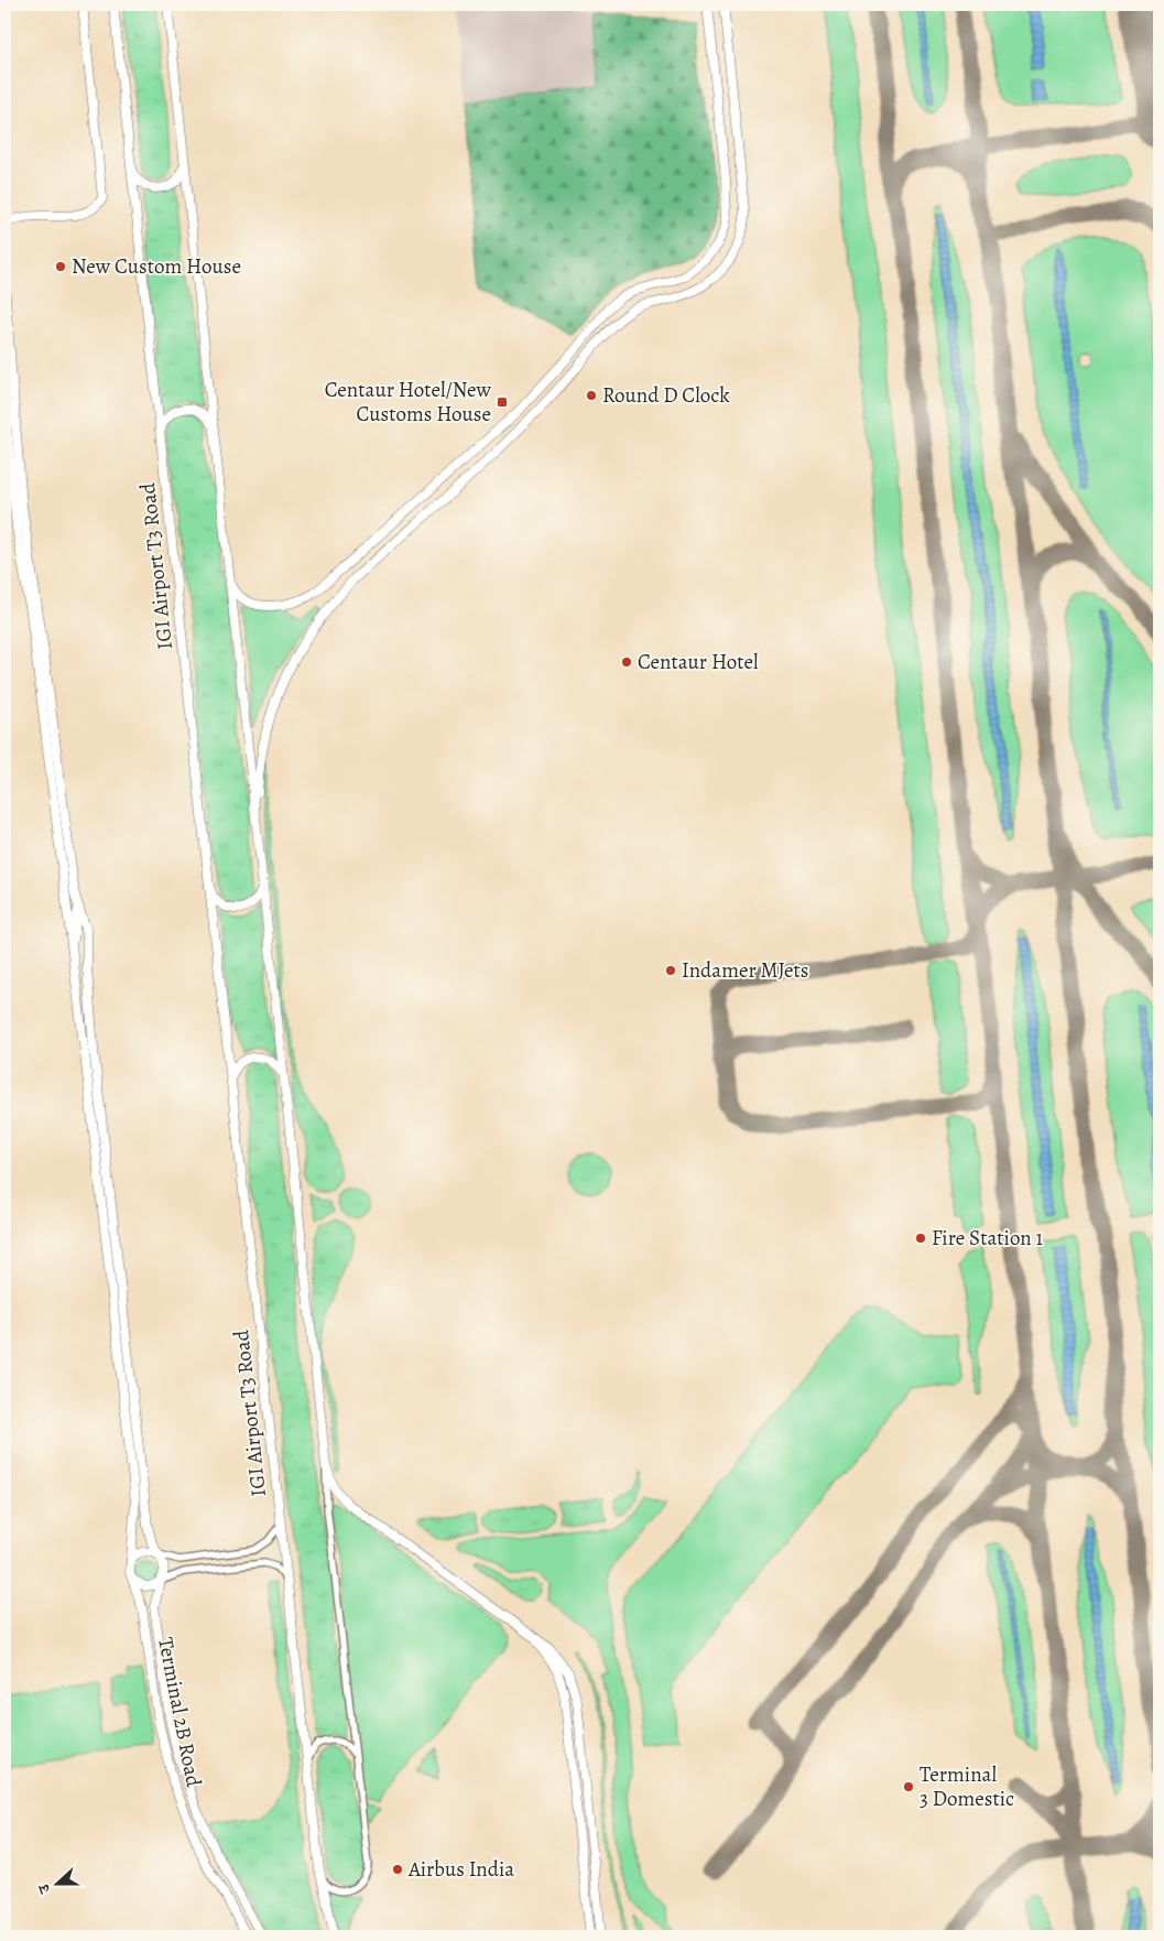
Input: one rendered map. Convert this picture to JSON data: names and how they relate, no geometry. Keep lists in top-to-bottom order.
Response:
{
  "streets": {
    "main road": ["IGI Airport T3 Road", "Terminal 2B Road"]
  },
  "places": {
    "other": [
      "New Custom House",
      "Round D Clock",
      "Centaur Hotel",
      "Indamer MJets",
      "Fire Station 1",
      "Terminal 3 Domestic",
      "Airbus India"
    ],
    "transit": ["Centaur Hotel/New Customs House"]
  },
  "north": "left"
}
